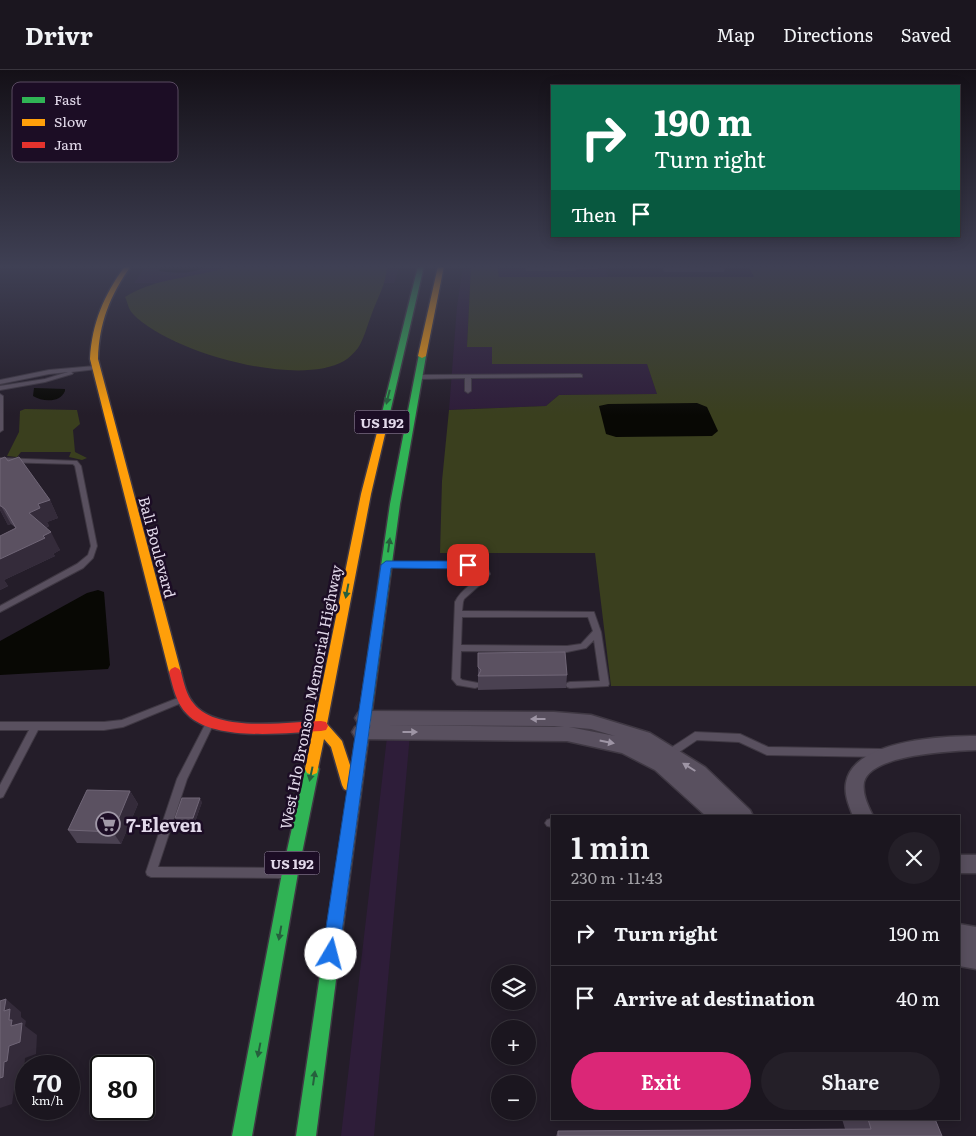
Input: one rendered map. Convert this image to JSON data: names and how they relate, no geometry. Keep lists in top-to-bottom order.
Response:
{
  "streets": {
    "main road": ["US 192", "Bali Boulevard", "West Irlo Bronson Memorial Highway"]
  },
  "crossings": [
    ["Bali Boulevard", "West Irlo Bronson Memorial Highway"]
  ],
  "places": {
    "supermarket": ["7-Eleven"]
  },
  "legend": ["Fast", "Slow", "Jam"],
  "page": {
    "header": "Drivr",
    "nav": ["Map", "Directions", "Saved"],
    "turn": ["190 m", "Turn right"],
    "then": "Then",
    "heading": ["1 min", "230 m · 11:43"],
    "list": [
      {
        "name": "Turn right",
        "value": "190 m"
      },
      {
        "name": "Arrive at destination",
        "value": "40 m"
      }
    ],
    "map_buttons": ["+", "−"],
    "buttons": ["Exit", "Share"],
    "speed": "70 km/h",
    "limit": "80"
  }
}
